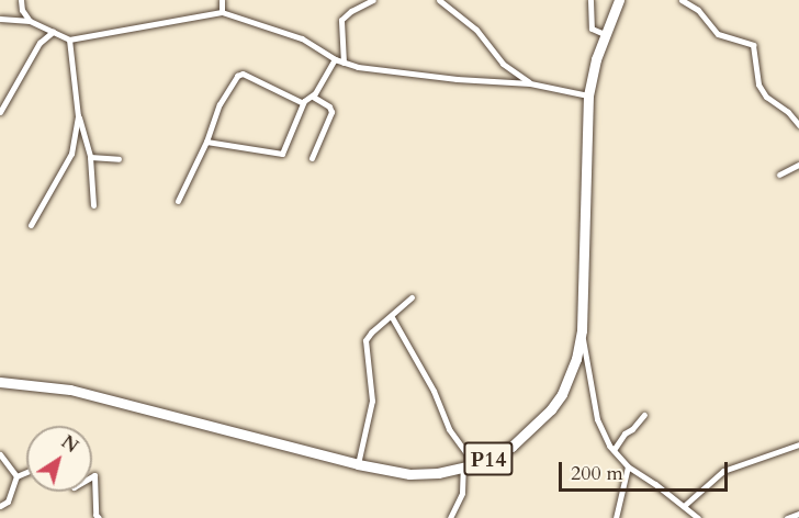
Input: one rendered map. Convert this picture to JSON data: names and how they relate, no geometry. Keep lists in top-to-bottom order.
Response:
{
  "streets": {
    "main road": ["P14"]
  },
  "scale_bar": "200 m",
  "north": "top right"
}
